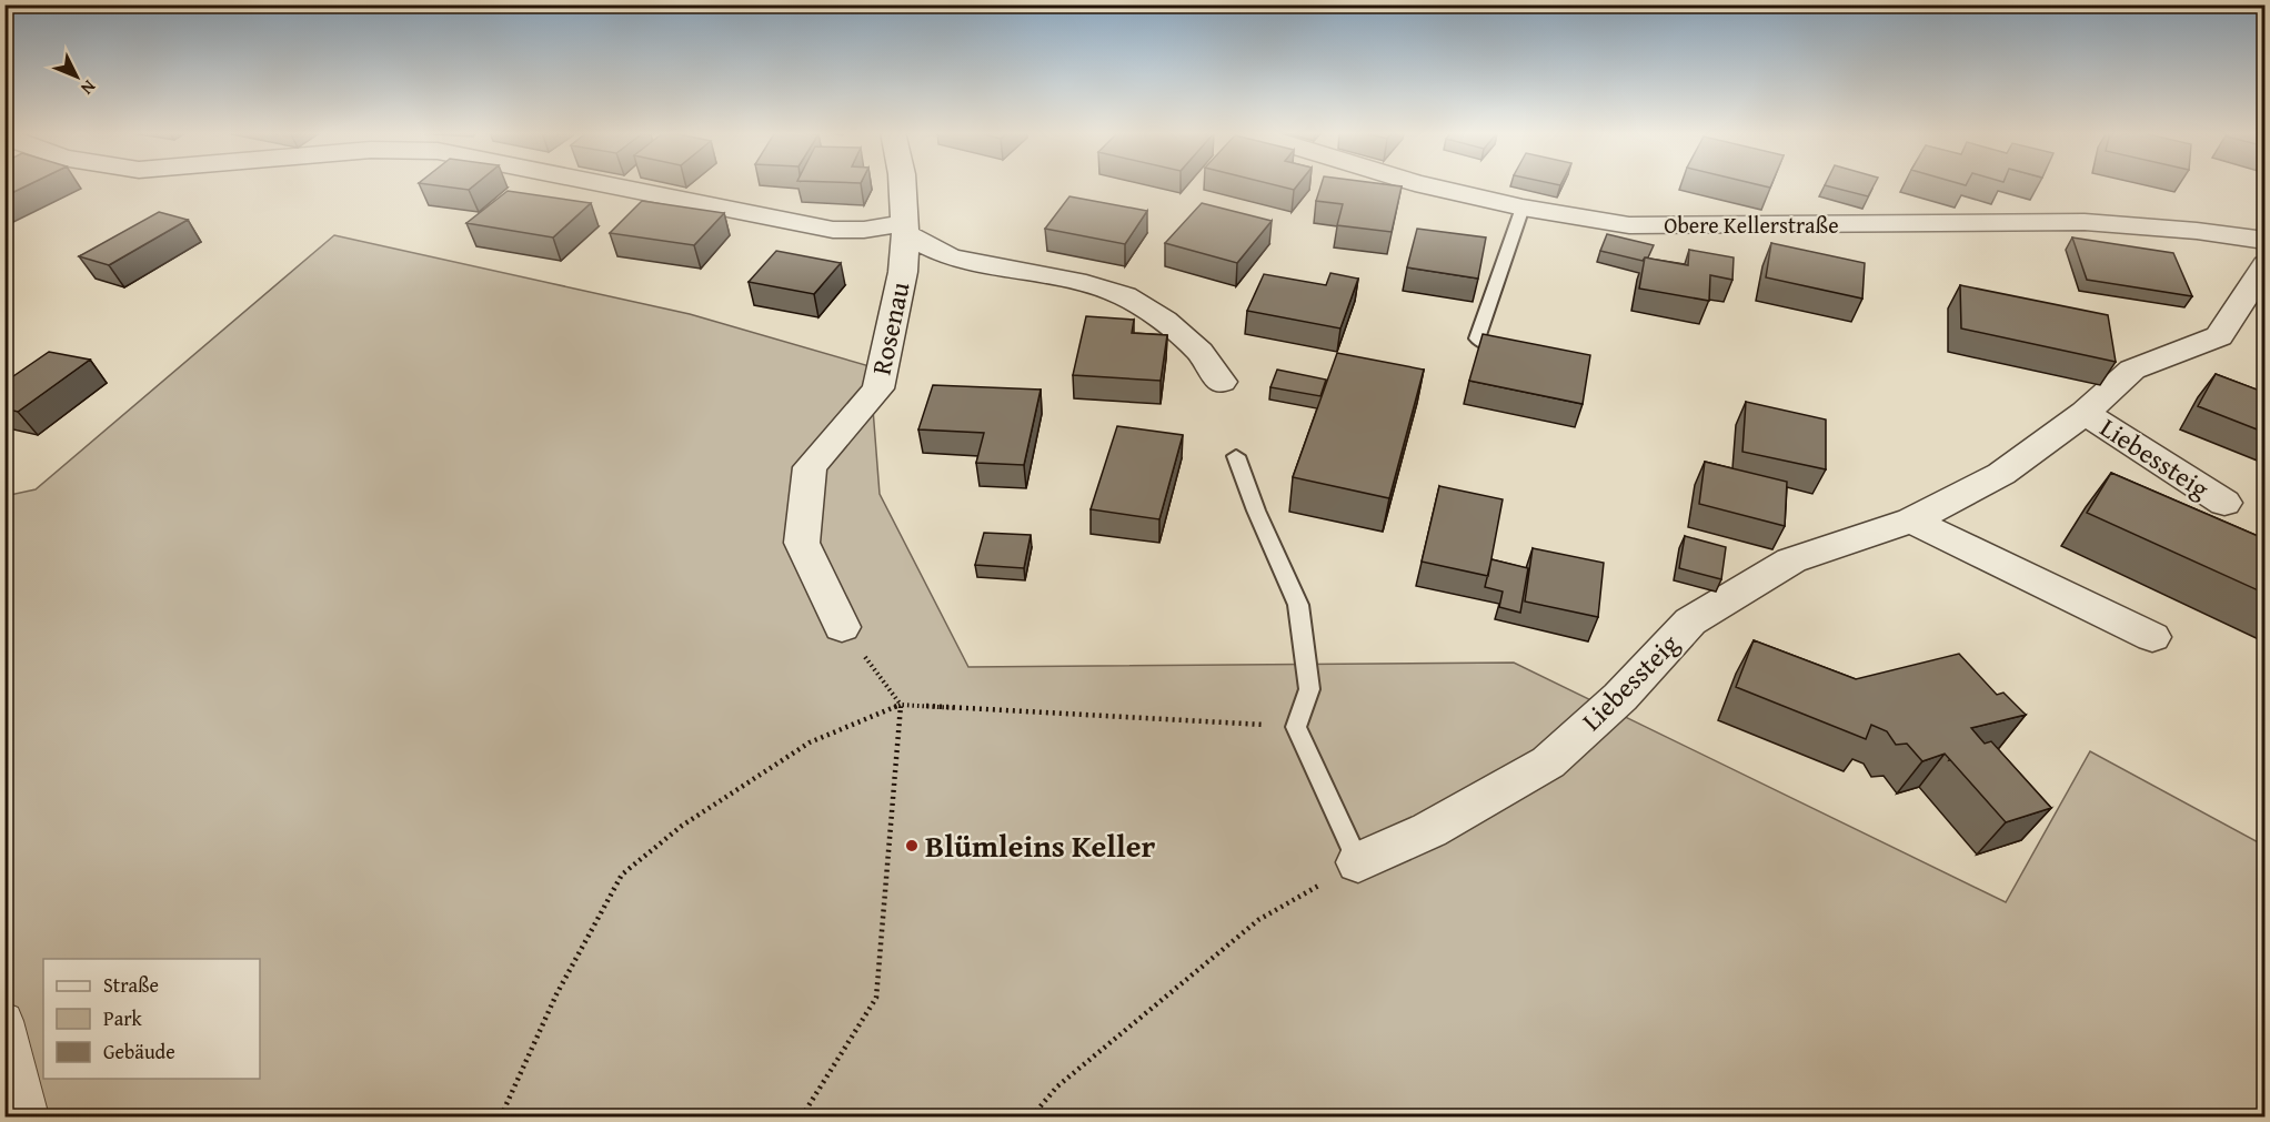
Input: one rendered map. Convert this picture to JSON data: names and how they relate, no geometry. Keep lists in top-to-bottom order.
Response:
{
  "streets": {
    "street": ["Obere Kellerstraße", "Rosenau", "Liebessteig"]
  },
  "places": ["Blümleins Keller"],
  "legend": ["Straße", "Park", "Gebäude"],
  "north": "bottom right"
}
